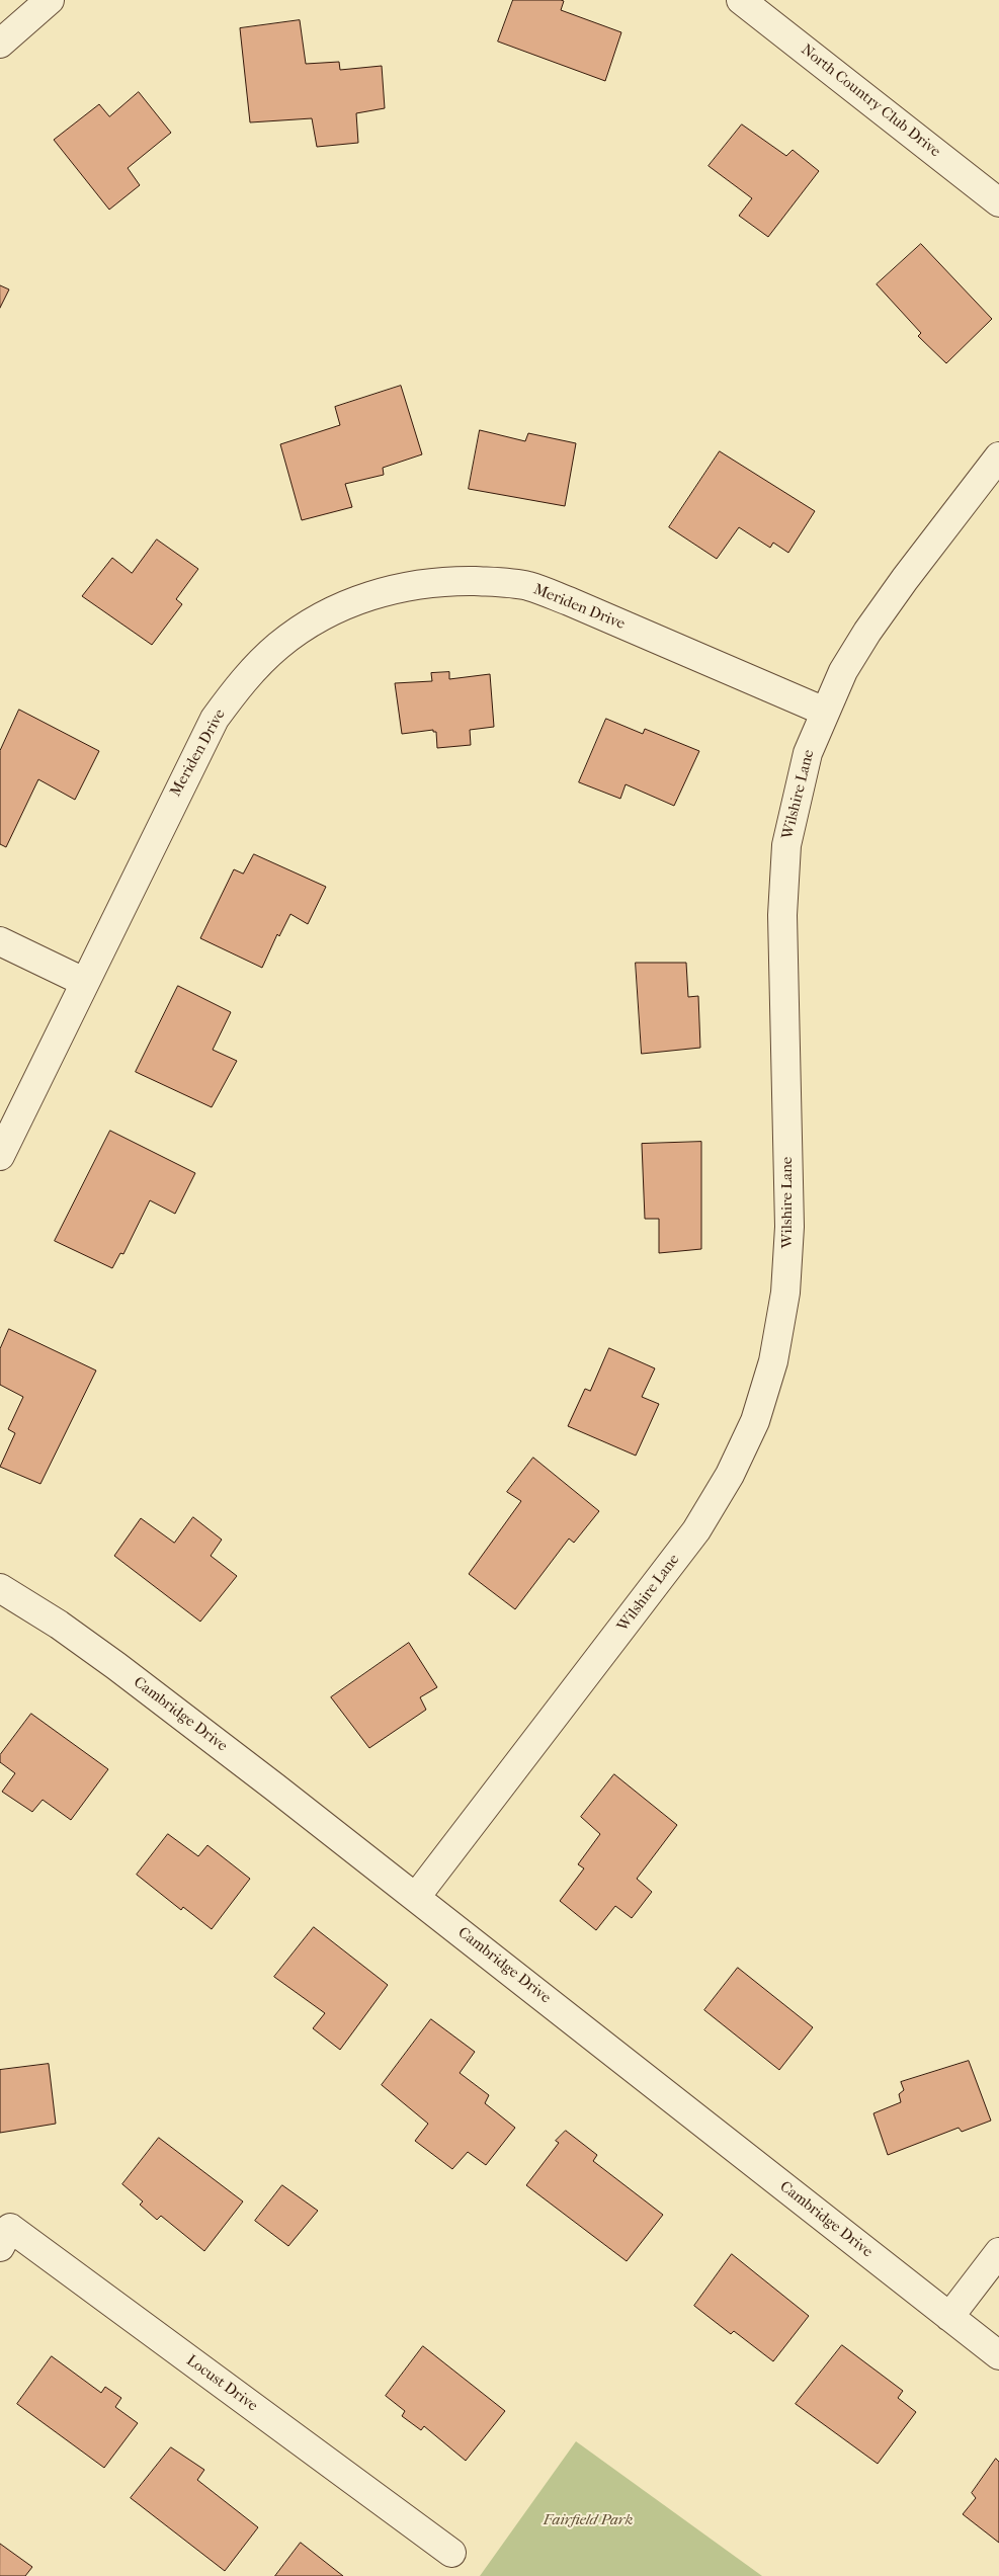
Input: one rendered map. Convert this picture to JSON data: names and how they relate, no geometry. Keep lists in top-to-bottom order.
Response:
{
  "streets": {
    "street": [
      "North Country Club Drive",
      "Meriden Drive",
      "Wilshire Lane",
      "Cambridge Drive",
      "Locust Drive"
    ]
  },
  "crossings": [
    ["Meriden Drive", "Wilshire Lane"],
    ["Wilshire Lane", "Cambridge Drive"]
  ],
  "parks": ["Fairfield Park"]
}
